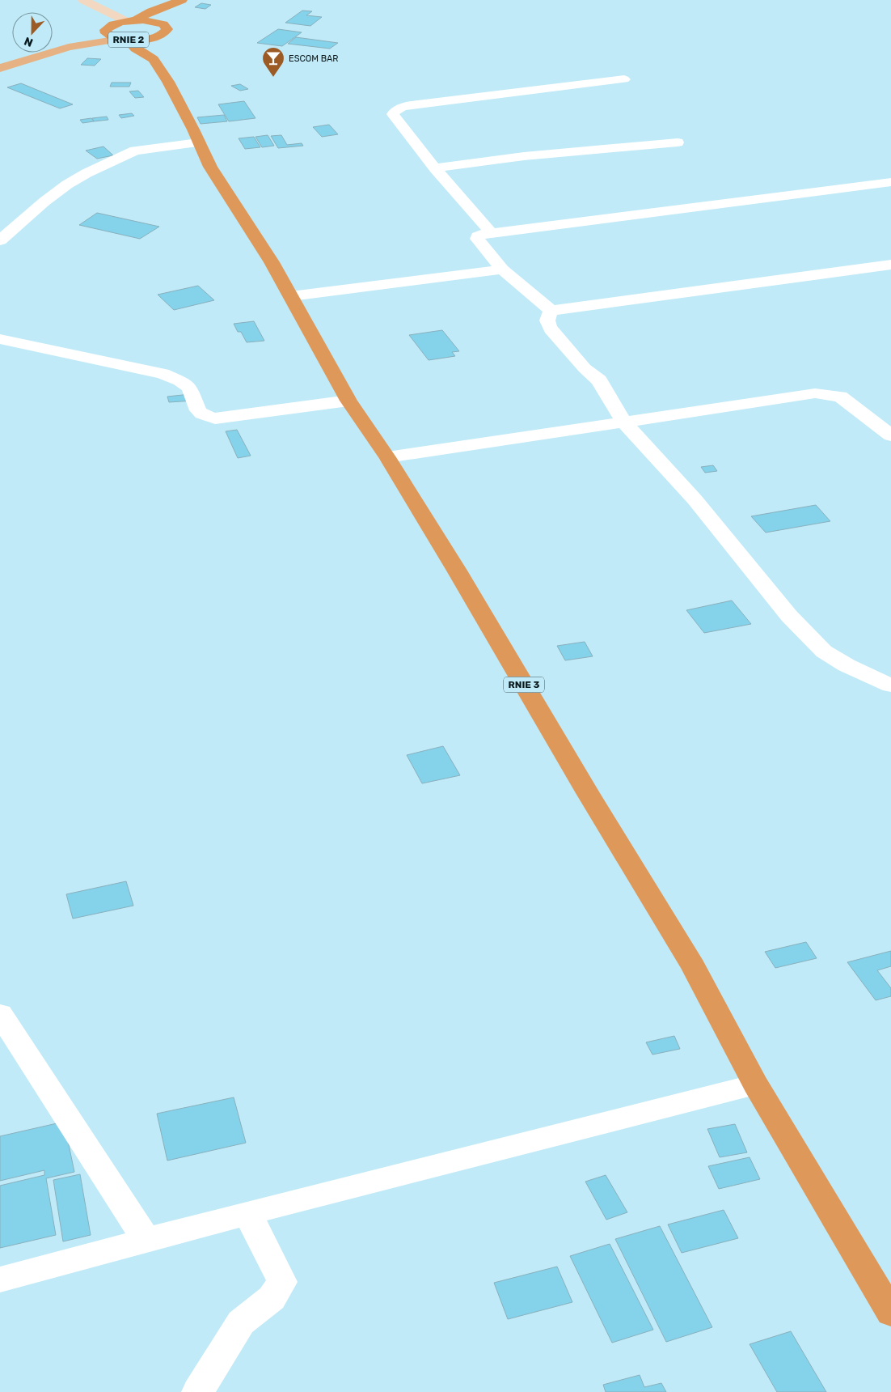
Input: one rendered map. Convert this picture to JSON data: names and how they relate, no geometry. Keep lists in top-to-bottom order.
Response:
{
  "streets": {
    "highway": ["RNIE 2", "RNIE 3"]
  },
  "crossings": [
    ["RNIE 2", "RNIE 3"]
  ],
  "places": {
    "bar": ["ESCOM BAR"]
  },
  "north": "bottom"
}
